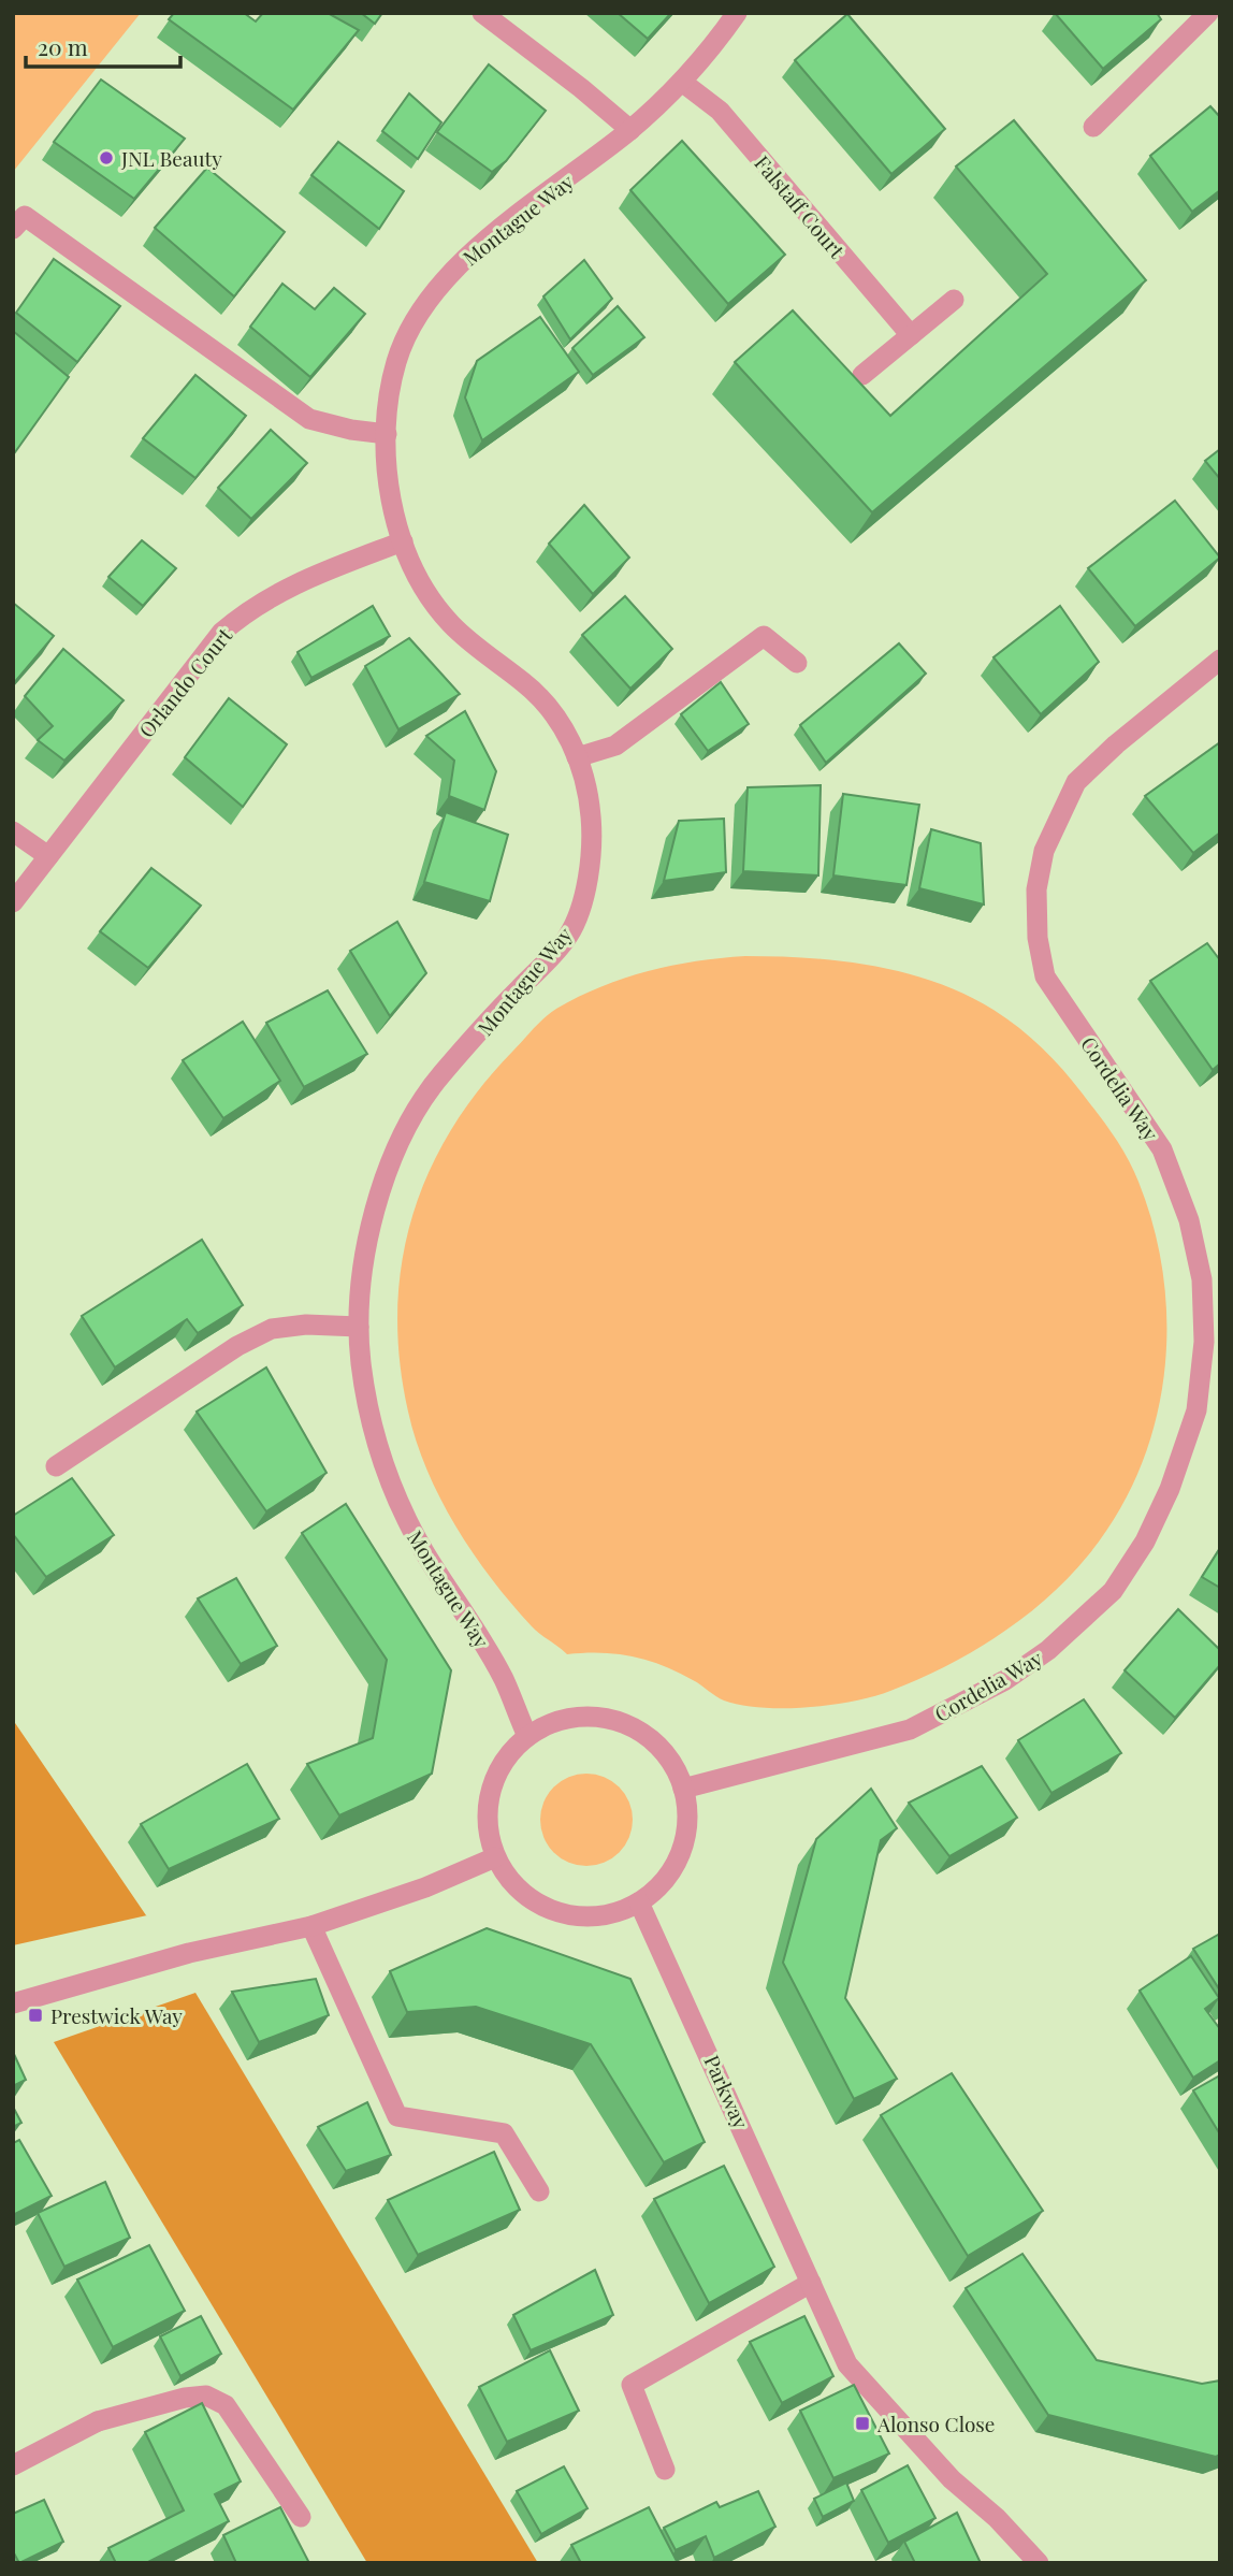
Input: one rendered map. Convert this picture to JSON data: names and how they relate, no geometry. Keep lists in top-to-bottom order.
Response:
{
  "streets": {
    "street": [
      "Falstaff Court",
      "Montague Way",
      "Orlando Court",
      "Cordelia Way",
      "Parkway"
    ]
  },
  "crossings": [
    ["Falstaff Court", "Montague Way"],
    ["Montague Way", "Orlando Court"],
    ["Montague Way", "Cordelia Way"],
    ["Montague Way", "Parkway"],
    ["Cordelia Way", "Parkway"]
  ],
  "places": {
    "other": ["JNL Beauty"],
    "transit": ["Prestwick Way", "Alonso Close"]
  },
  "scale_bar": "20 m"
}
